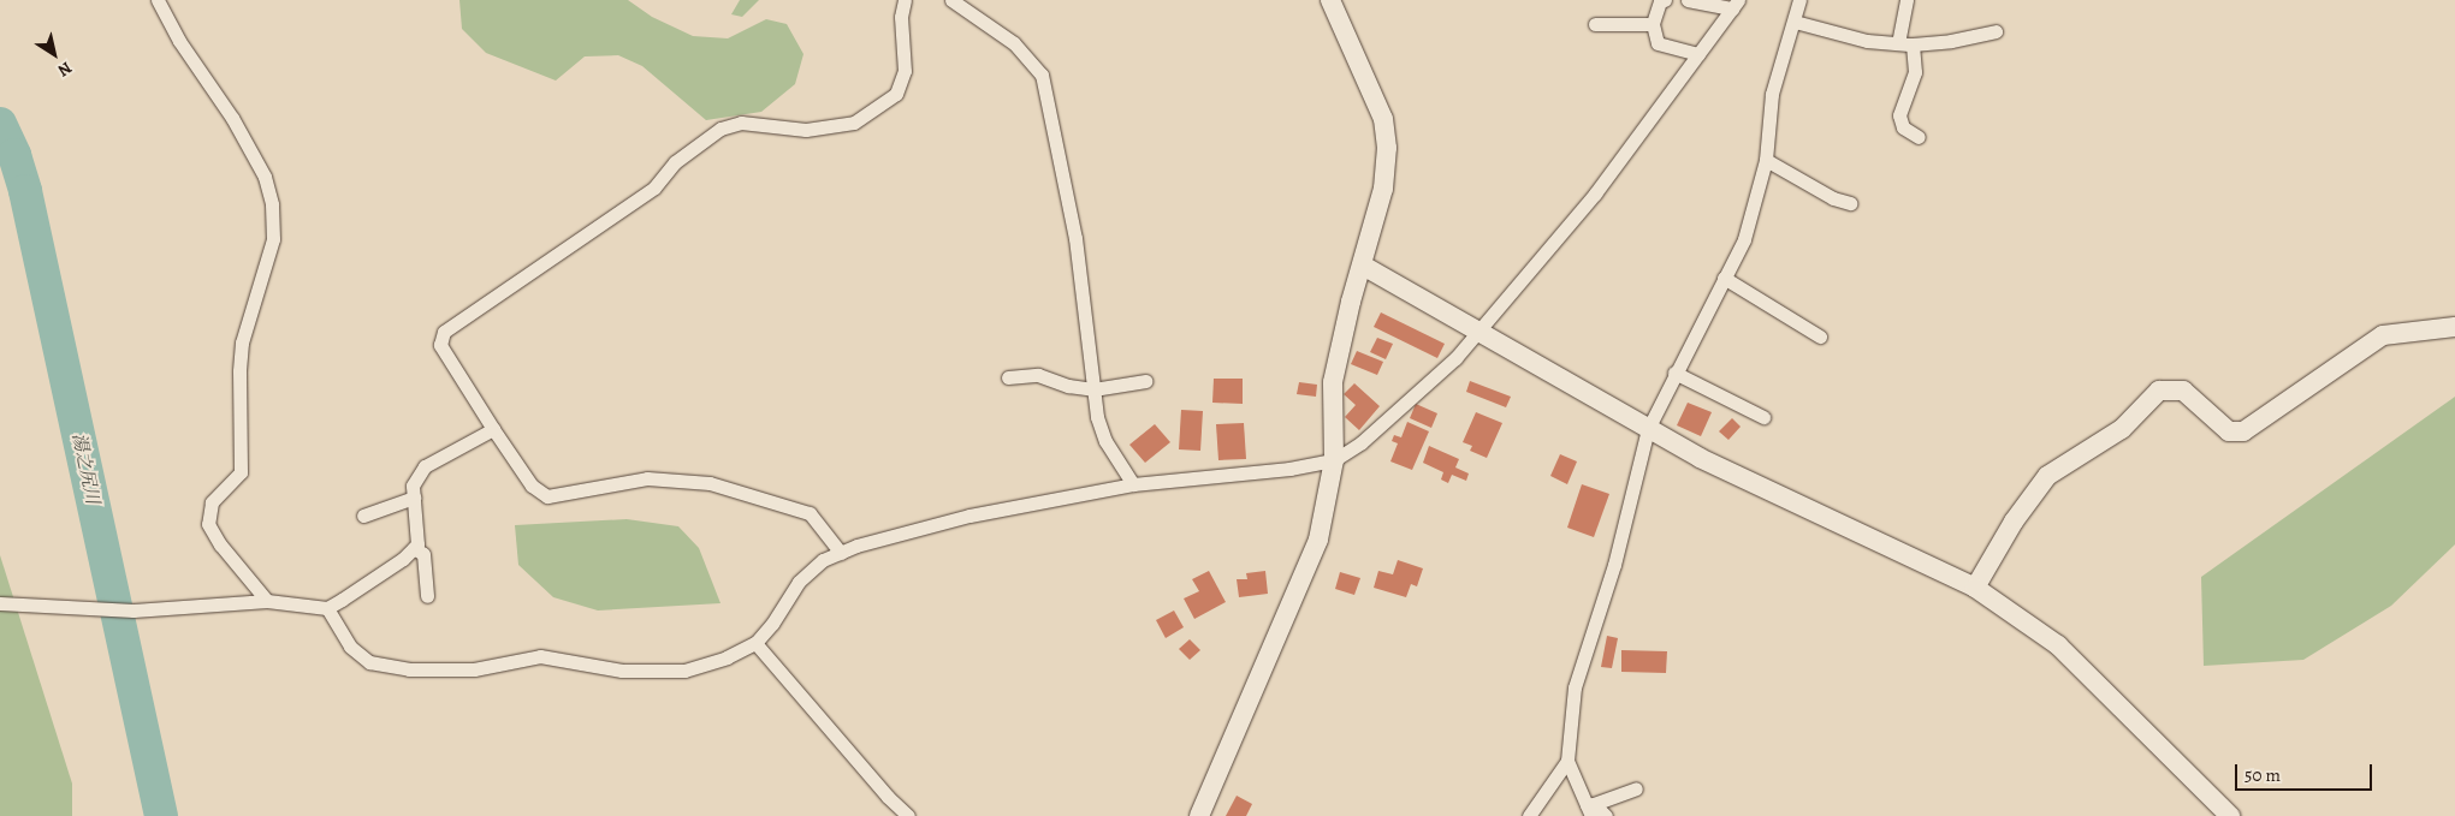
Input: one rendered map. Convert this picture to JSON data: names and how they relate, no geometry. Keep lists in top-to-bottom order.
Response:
{
  "water": ["湯之尻川"],
  "scale_bar": "50 m",
  "north": "bottom right"
}
